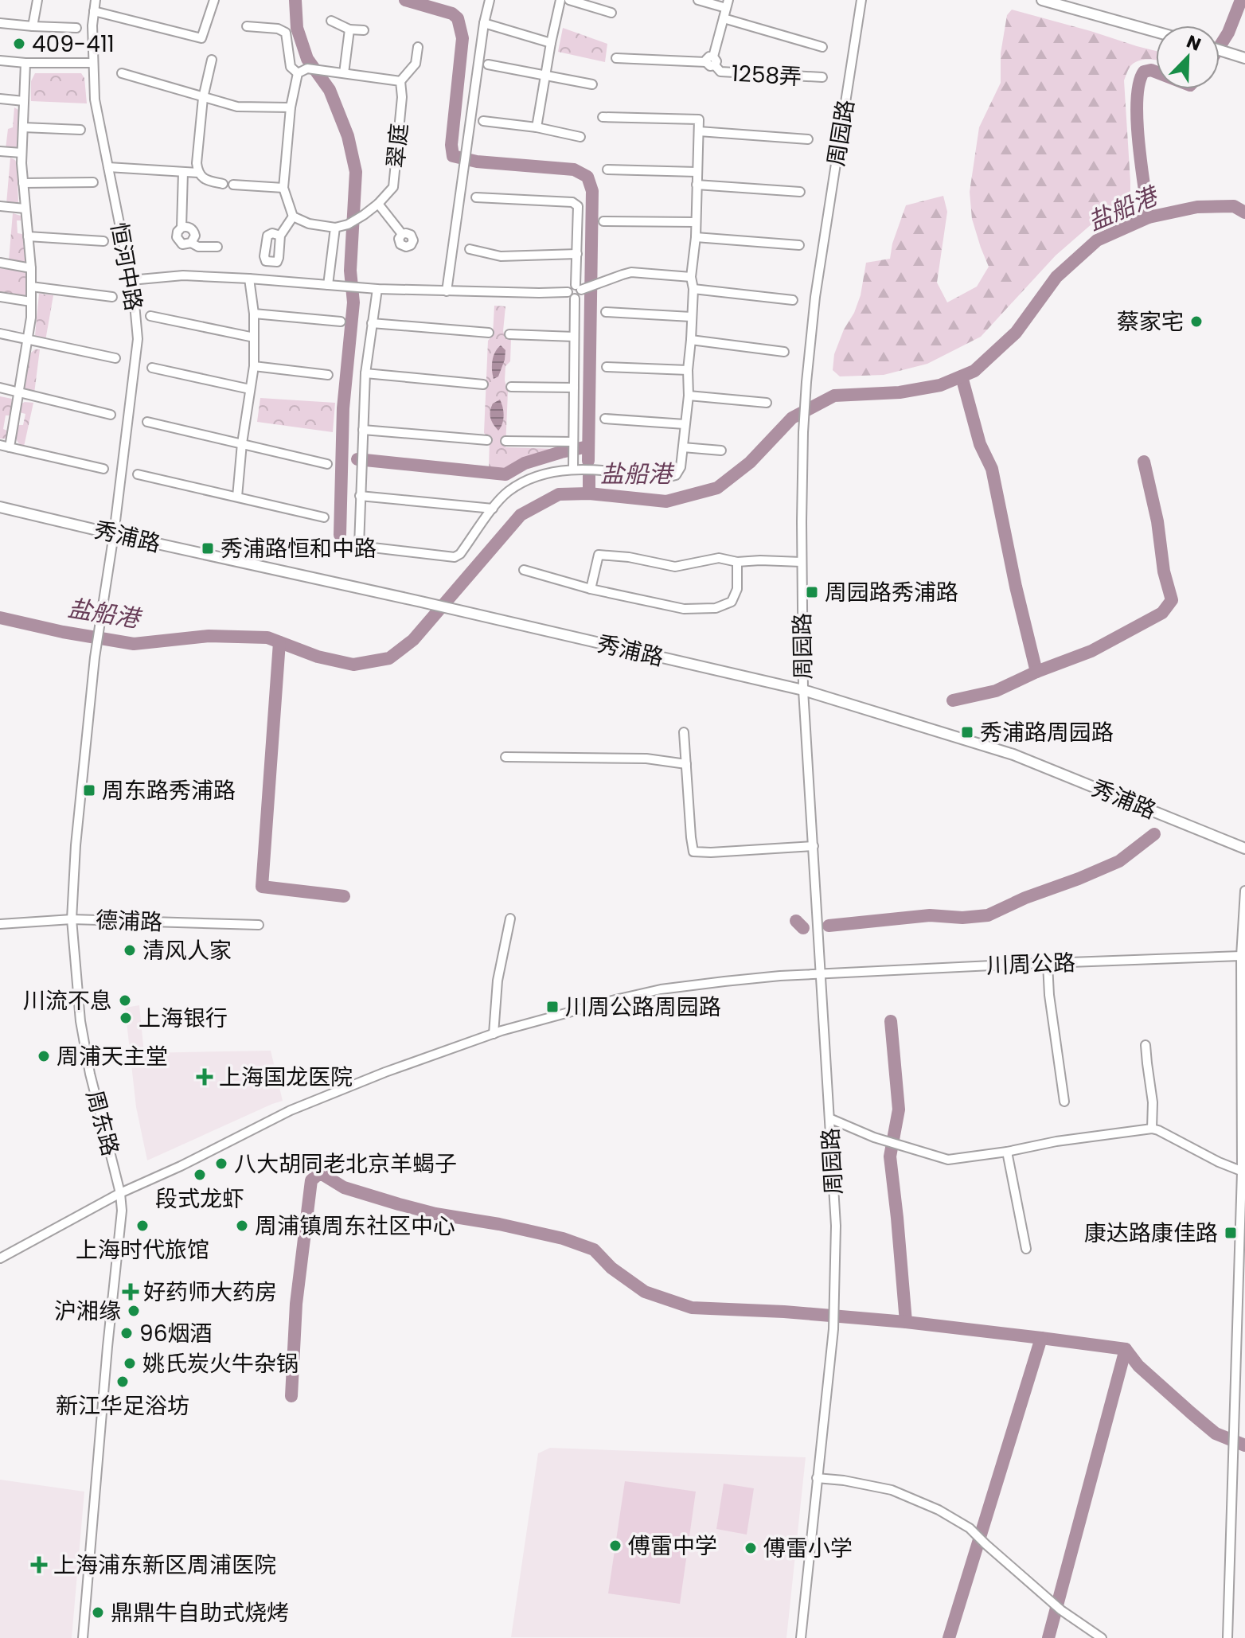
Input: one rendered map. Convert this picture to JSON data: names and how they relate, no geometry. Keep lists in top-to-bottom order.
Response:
{
  "streets": {
    "main road": ["秀浦路"],
    "street": [
      "1258弄",
      "周园路",
      "翠庭",
      "恒河中路",
      "德浦路",
      "川周公路",
      "周东路"
    ]
  },
  "crossings": [
    ["周园路", "秀浦路"],
    ["周园路", "川周公路"],
    ["恒河中路", "秀浦路"],
    ["恒河中路", "周东路"],
    ["秀浦路", "周东路"],
    ["德浦路", "周东路"],
    ["川周公路", "周东路"]
  ],
  "water": ["盐船港"],
  "places": {
    "other": [
      "409-411",
      "蔡家宅",
      "清风人家",
      "川流不息",
      "上海银行",
      "周浦天主堂",
      "八大胡同老北京羊蝎子",
      "段式龙虾",
      "上海时代旅馆",
      "周浦镇周东社区中心",
      "沪湘缘",
      "96烟酒",
      "姚氏炭火牛杂锅",
      "新江华足浴坊",
      "傅雷中学",
      "傅雷小学",
      "鼎鼎牛自助式烧烤"
    ],
    "transit": [
      "秀浦路恒和中路",
      "周园路秀浦路",
      "秀浦路周园路",
      "周东路秀浦路",
      "川周公路周园路",
      "康达路康佳路"
    ],
    "health": ["上海国龙医院", "好药师大药房", "上海浦东新区周浦医院"]
  },
  "north": "top right"
}
